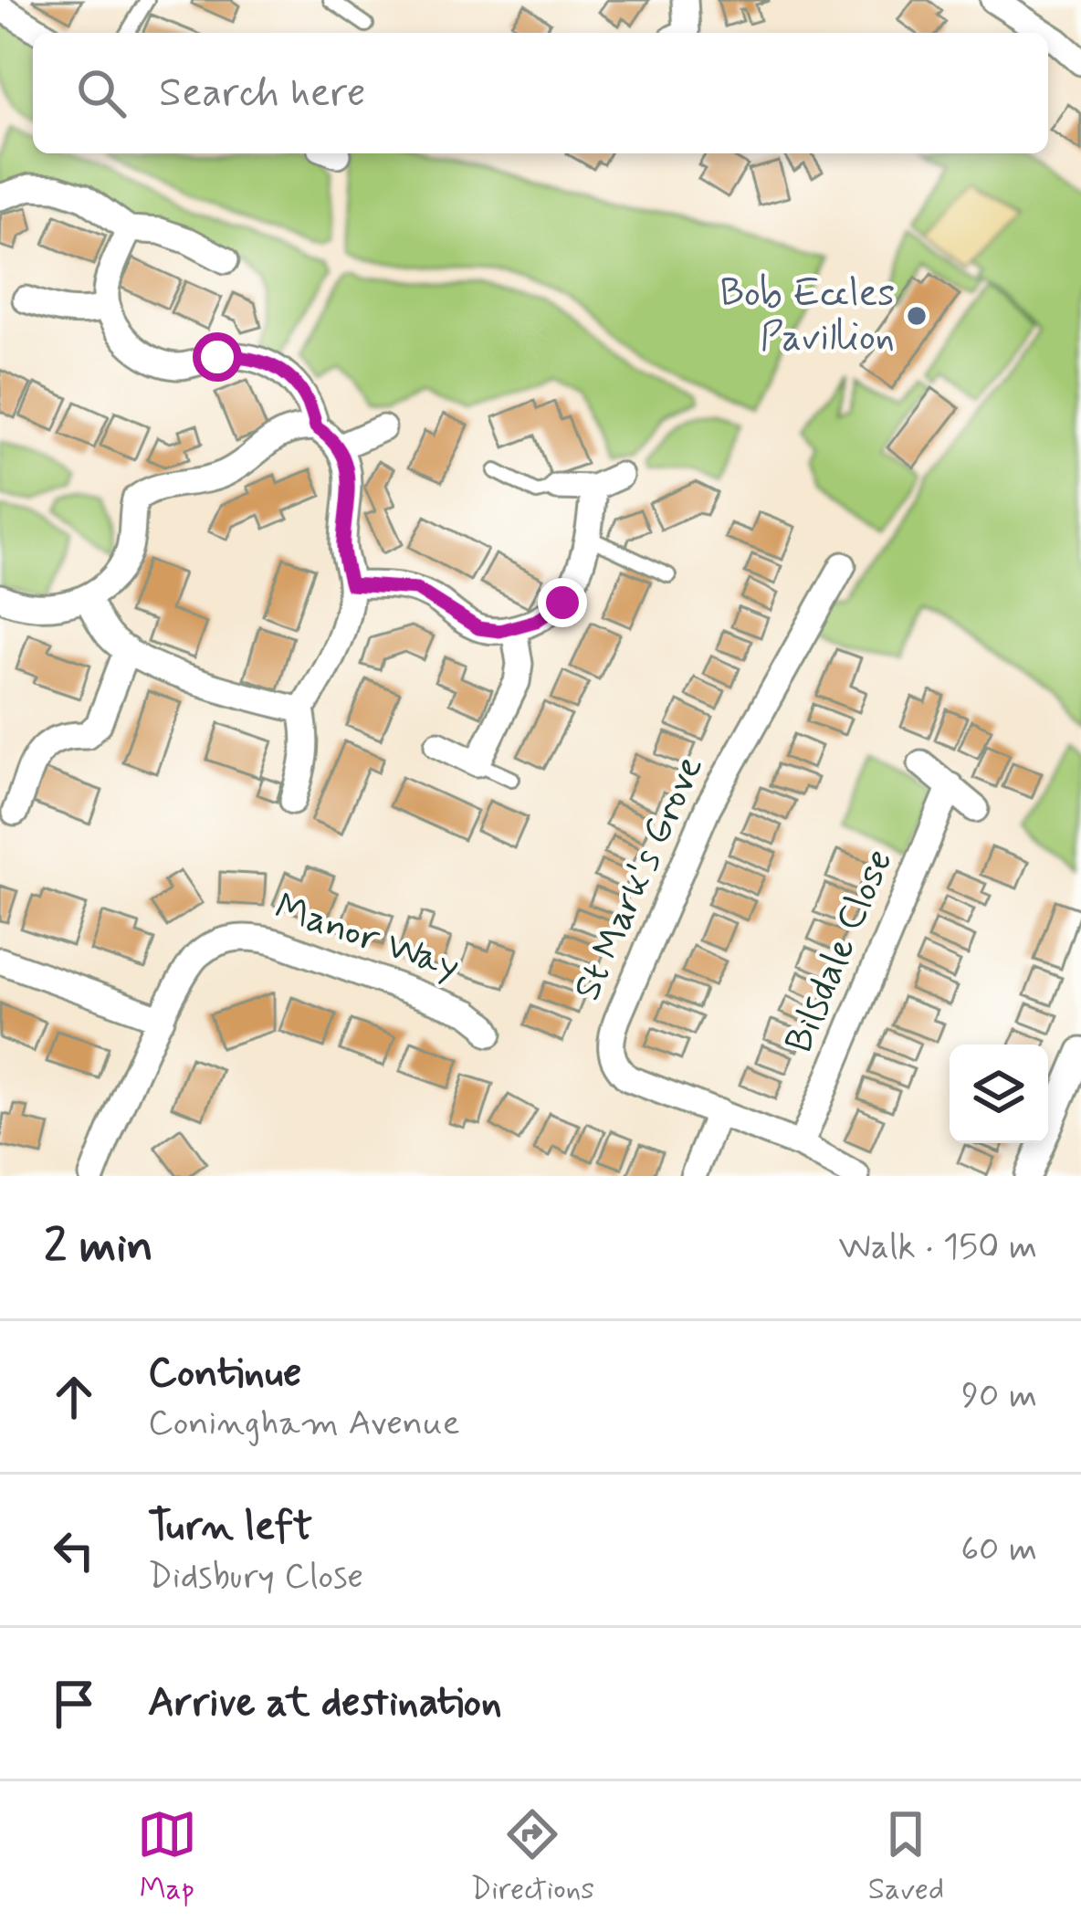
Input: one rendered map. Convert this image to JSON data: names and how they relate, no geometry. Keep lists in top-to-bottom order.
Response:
{
  "streets": {
    "street": ["St Mark's Grove", "Manor Way", "Bilsdale Close"]
  },
  "crossings": [
    ["St Mark's Grove", "Bilsdale Close"]
  ],
  "places": ["Bob Eccles Pavillion"],
  "page": {
    "search": "Search here",
    "heading": ["2 min", "Walk · 150 m"],
    "list": [
      ["Continue", "Coningham Avenue", "90 m"],
      ["Turn left", "Didsbury Close", "60 m"],
      "Arrive at destination"
    ],
    "nav": ["Map", "Directions", "Saved"]
  }
}
